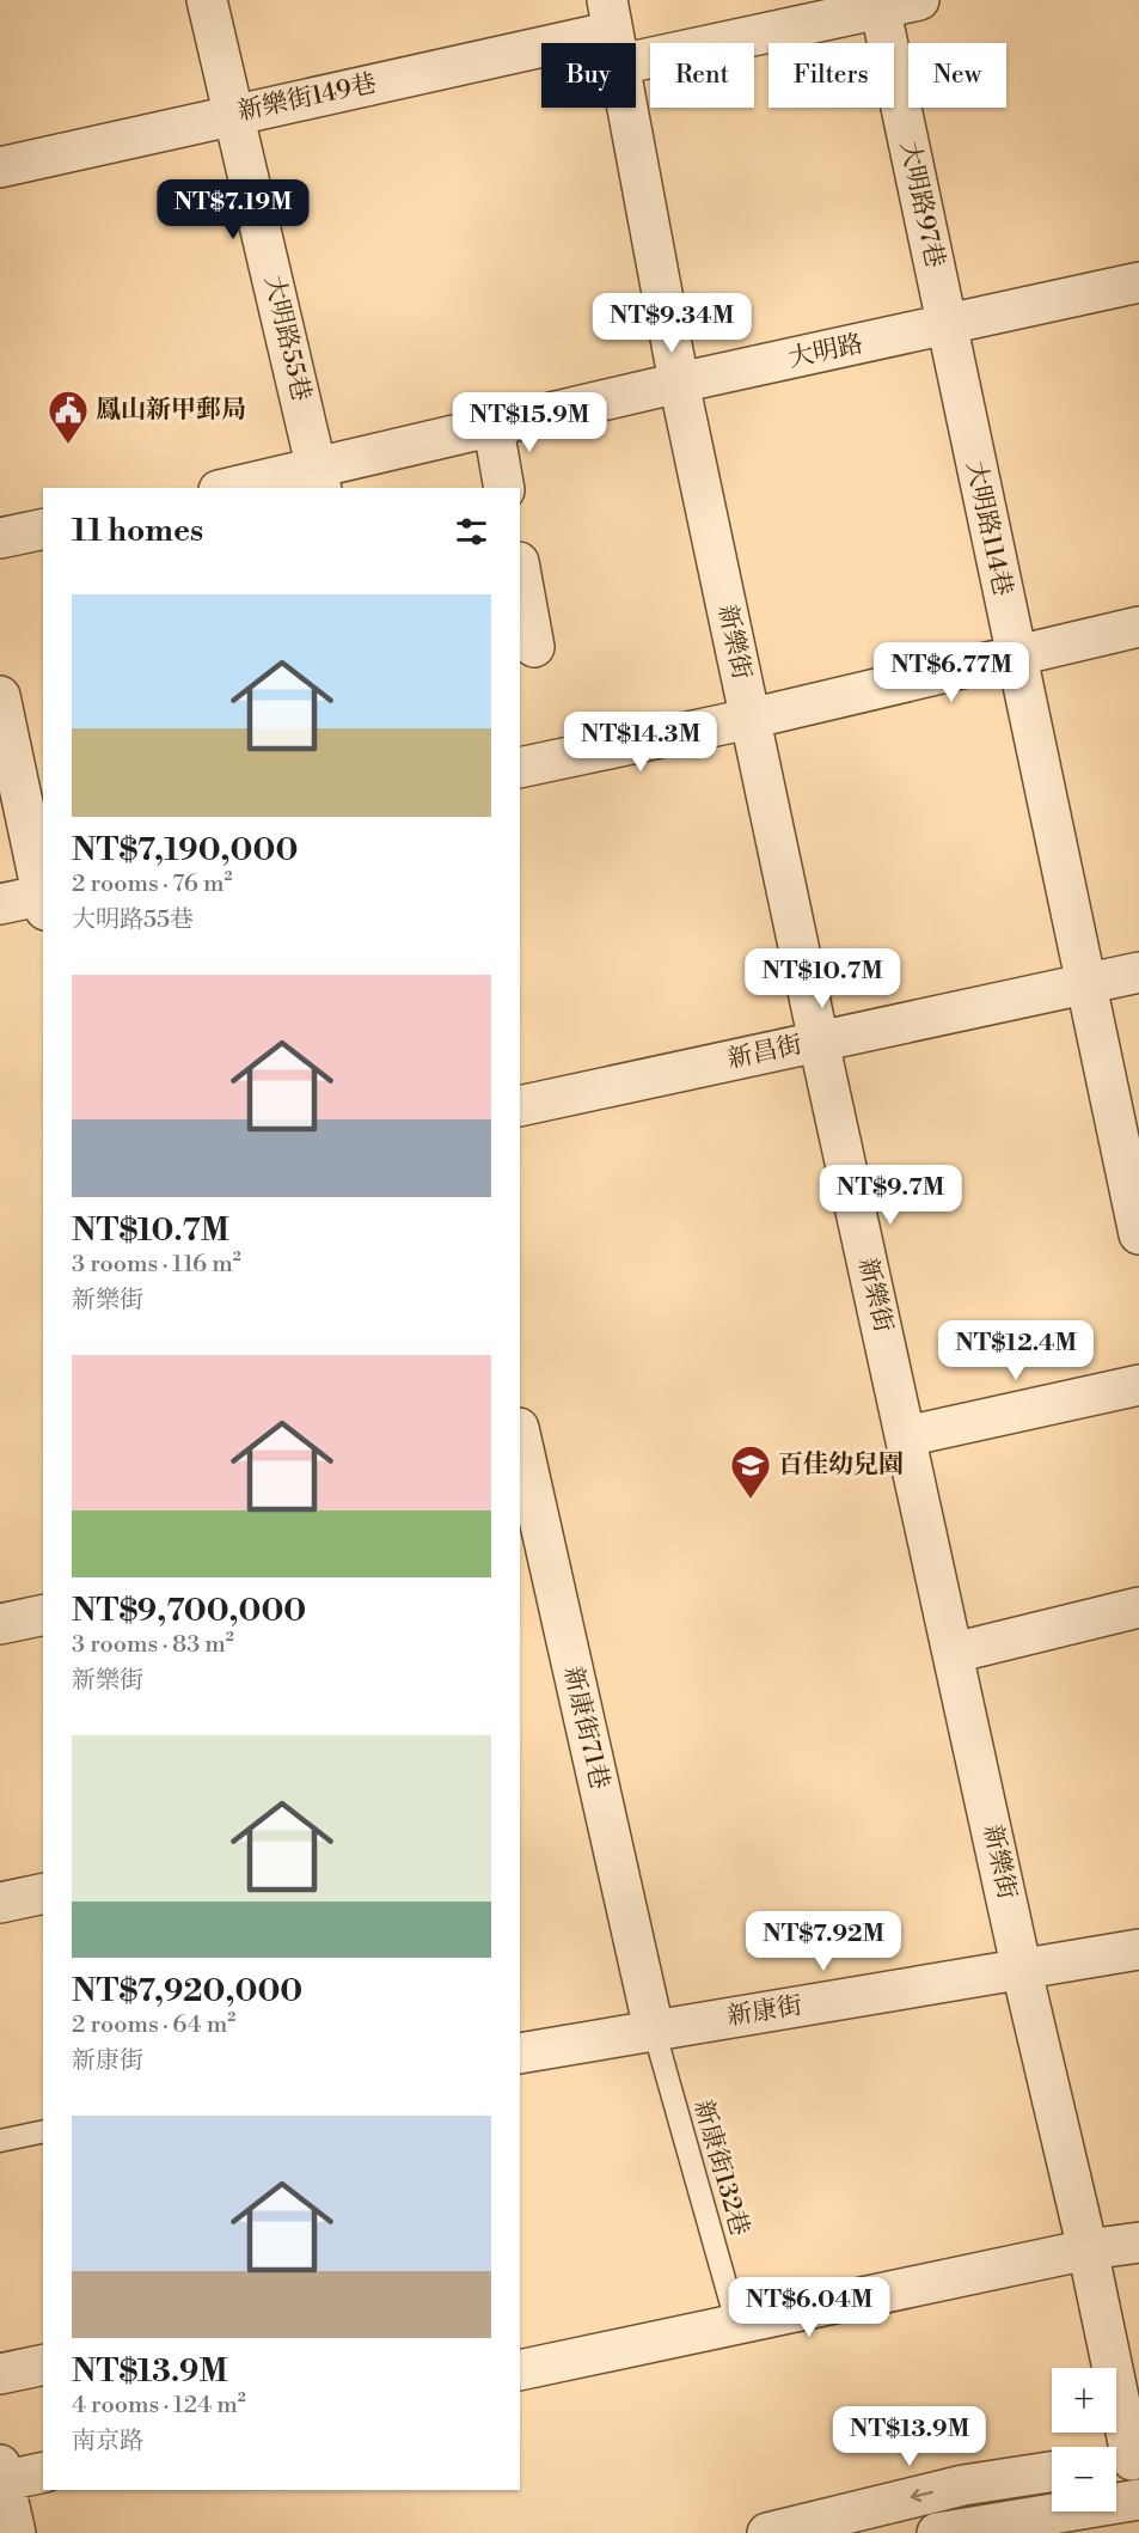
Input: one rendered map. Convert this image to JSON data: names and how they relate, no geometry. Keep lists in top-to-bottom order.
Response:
{
  "streets": {
    "street": [
      "新樂街149巷",
      "大明路97巷",
      "大明路55巷",
      "大明路",
      "大明路114巷",
      "新樂街",
      "新昌街",
      "新康街71巷",
      "新康街"
    ],
    "lane": ["新康街132巷"]
  },
  "crossings": [
    ["新樂街149巷", "大明路97巷"],
    ["新樂街149巷", "大明路55巷"],
    ["新樂街149巷", "新樂街"],
    ["大明路97巷", "大明路"],
    ["大明路97巷", "大明路114巷"],
    ["大明路55巷", "大明路"],
    ["大明路", "大明路114巷"],
    ["大明路", "新樂街"],
    ["大明路114巷", "新昌街"],
    ["新樂街", "新昌街"],
    ["新樂街", "新康街"],
    ["新康街71巷", "新康街"],
    ["新康街71巷", "新康街132巷"],
    ["新康街", "新康街132巷"]
  ],
  "places": {
    "public building": ["鳳山新甲郵局"],
    "school or university": ["百佳幼兒園"]
  },
  "page": {
    "chip": [
      "Buy",
      "Rent",
      "Filters",
      "New"
    ],
    "price": [
      "NT$7.19M",
      "NT$9.34M",
      "NT$15.9M",
      "NT$6.77M",
      "NT$14.3M",
      "NT$10.7M",
      "NT$9.7M",
      "NT$12.4M",
      "NT$7.92M",
      "NT$6.04M",
      "NT$13.9M"
    ],
    "heading": "11 homes",
    "list": [
      {
        "name": "NT$7,190,000",
        "note": "2 rooms · 76 m² · 大明路55巷"
      },
      {
        "name": "NT$10.7M",
        "note": "3 rooms · 116 m² · 新樂街"
      },
      {
        "name": "NT$9,700,000",
        "note": "3 rooms · 83 m² · 新樂街"
      },
      {
        "name": "NT$7,920,000",
        "note": "2 rooms · 64 m² · 新康街"
      },
      {
        "name": "NT$13.9M",
        "note": "4 rooms · 124 m² · 南京路"
      }
    ],
    "map_buttons": ["+", "−"]
  }
}
